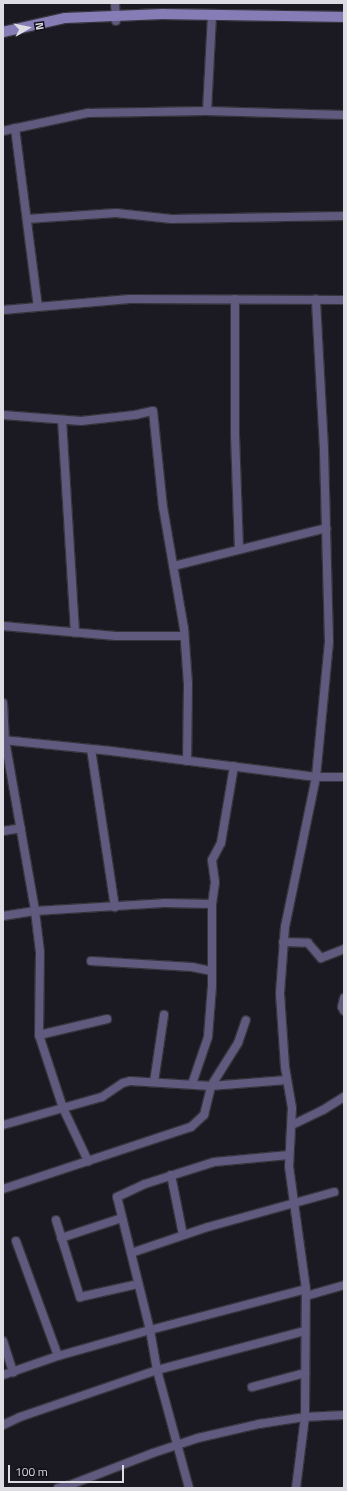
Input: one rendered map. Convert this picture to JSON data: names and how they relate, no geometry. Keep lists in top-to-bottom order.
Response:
{
  "scale_bar": "100 m",
  "north": "right"
}
